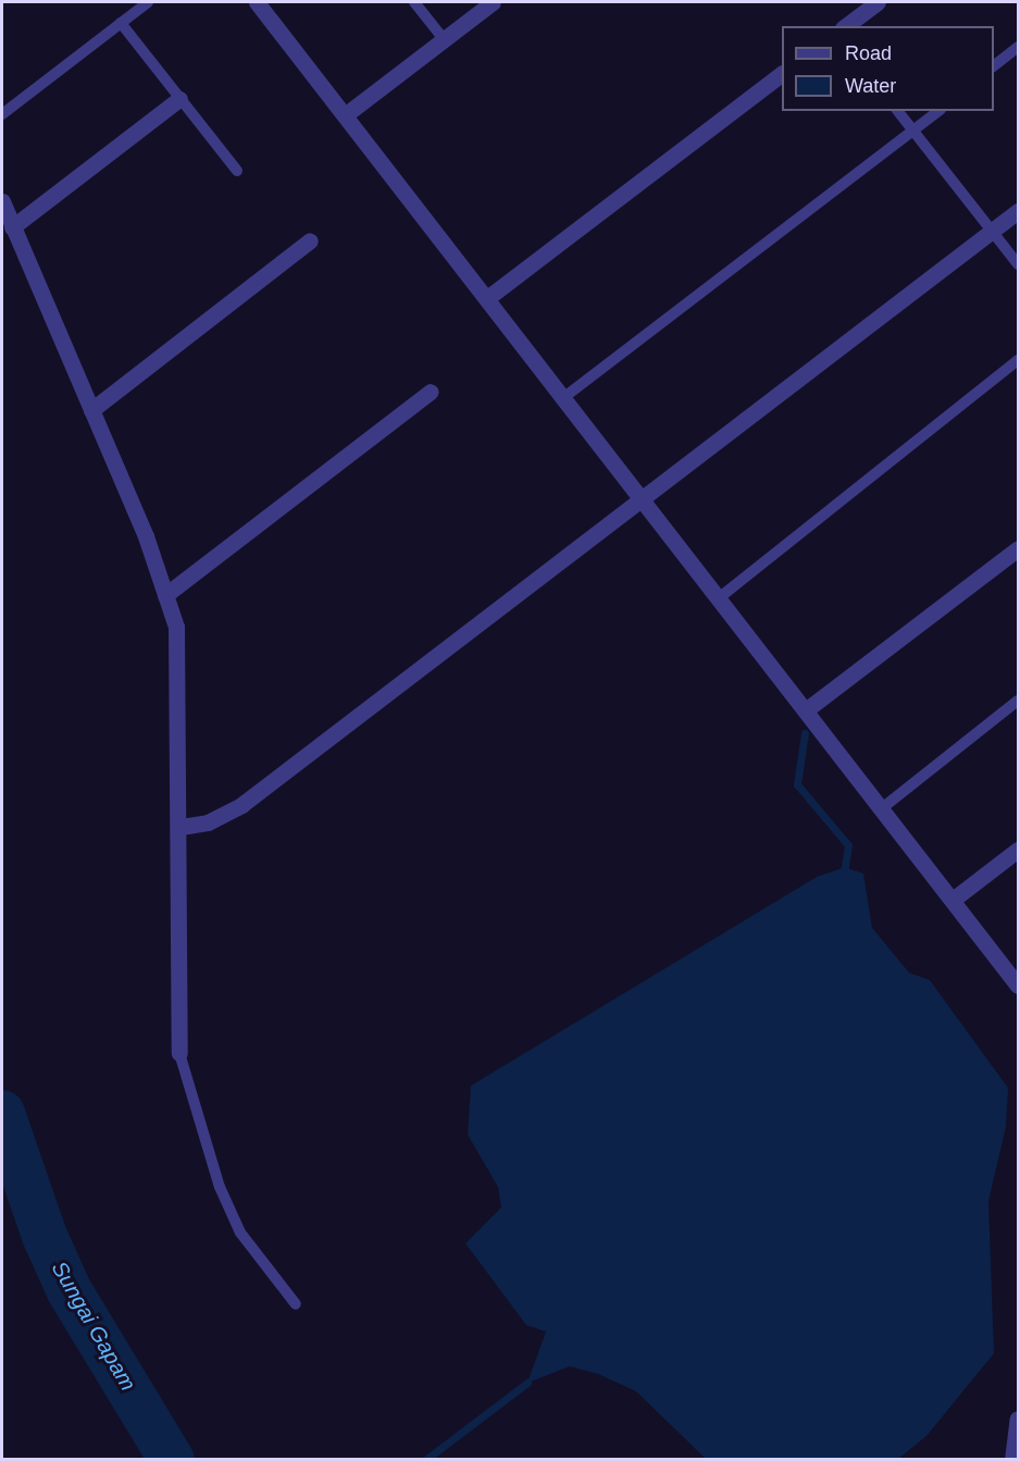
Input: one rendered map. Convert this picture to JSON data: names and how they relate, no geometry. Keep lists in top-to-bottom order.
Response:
{
  "water": ["Sungai Gapam"],
  "legend": ["Road", "Water"]
}
